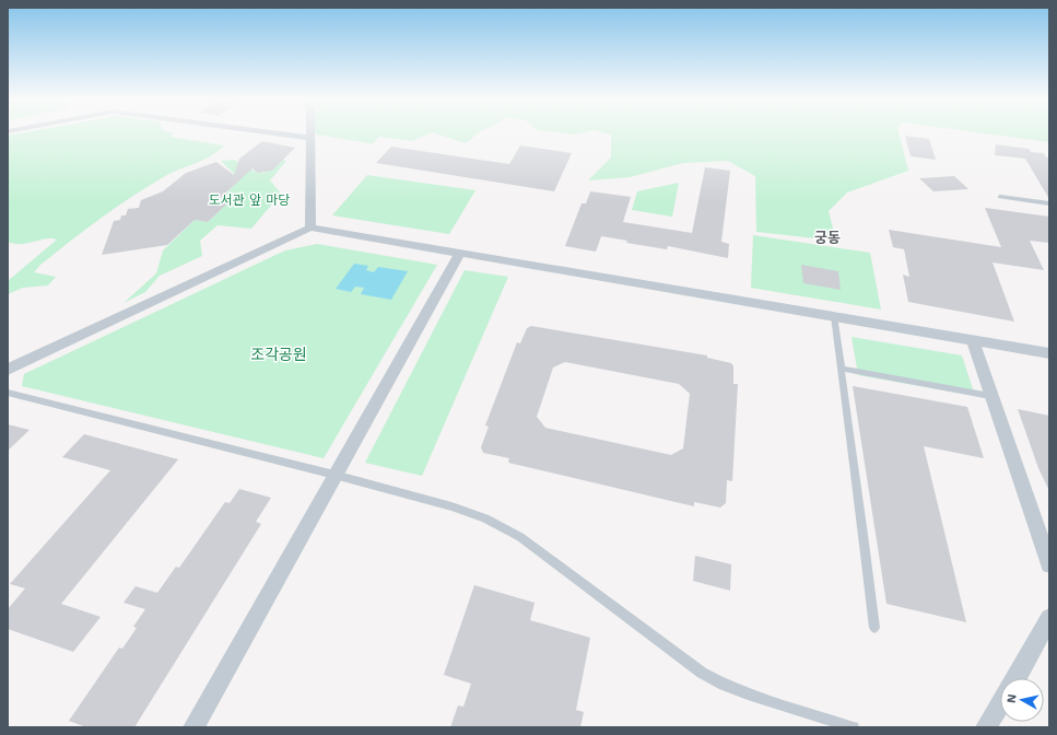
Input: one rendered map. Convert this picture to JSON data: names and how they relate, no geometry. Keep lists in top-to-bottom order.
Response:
{
  "districts": ["궁동"],
  "parks": ["도서관 앞 마당", "조각공원"],
  "north": "left"
}
